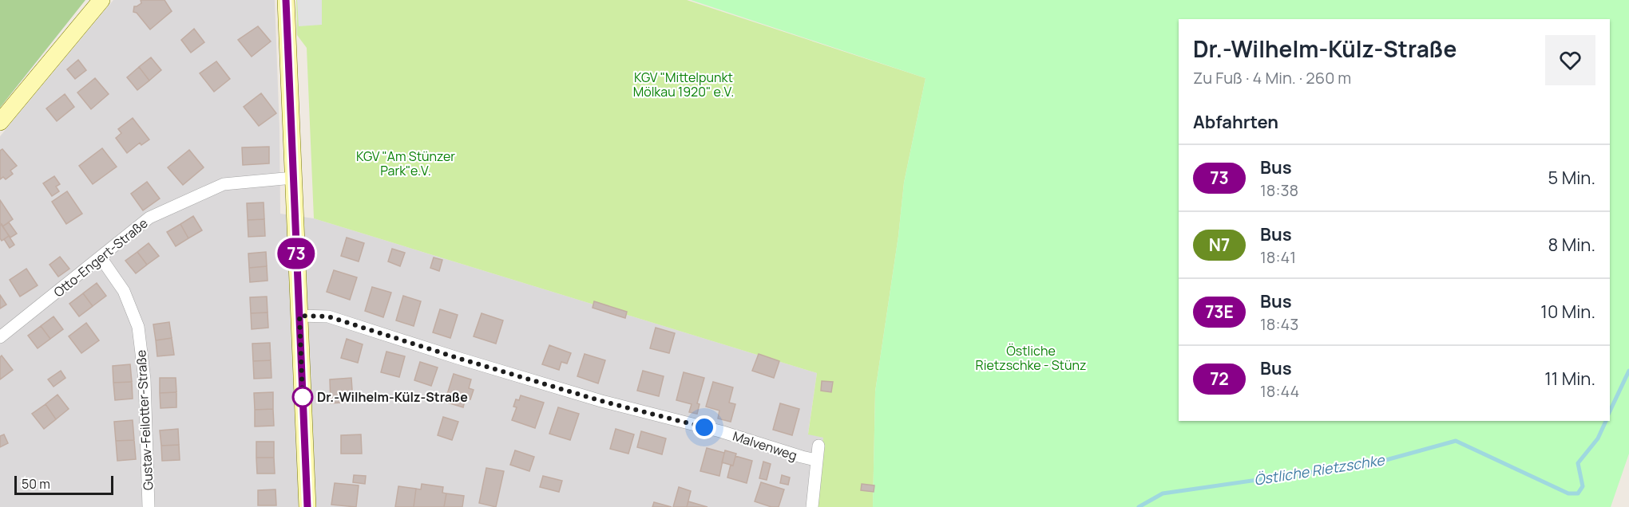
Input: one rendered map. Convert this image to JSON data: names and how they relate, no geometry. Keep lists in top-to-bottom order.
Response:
{
  "streets": {
    "street": ["Otto-Engert-Straße", "Gustav-Feilotter-Straße", "Malvenweg"]
  },
  "crossings": [
    ["Otto-Engert-Straße", "Gustav-Feilotter-Straße"]
  ],
  "water": ["Östliche Rietzschke"],
  "parks": ["KGV \"Mittelpunkt Mölkau 1920\" e.V.", "KGV \"Am Stünzer Park\"e.V.", "Östliche Rietzschke - Stünz"],
  "places": ["Dr.-Wilhelm-Külz-Straße"],
  "lines": ["bus line 73"],
  "scale_bar": "50 m",
  "page": {
    "on_map": "73",
    "heading": [
      ["Dr.-Wilhelm-Külz-Straße", "Zu Fuß · 4 Min. · 260 m"],
      "Abfahrten"
    ],
    "list": [
      {
        "mark": "73",
        "name": "Bus",
        "note": "18:38",
        "value": "5 Min."
      },
      {
        "mark": "N7",
        "name": "Bus",
        "note": "18:41",
        "value": "8 Min."
      },
      {
        "mark": "73E",
        "name": "Bus",
        "note": "18:43",
        "value": "10 Min."
      },
      {
        "mark": "72",
        "name": "Bus",
        "note": "18:44",
        "value": "11 Min."
      }
    ],
    "scale": "50 m"
  }
}
